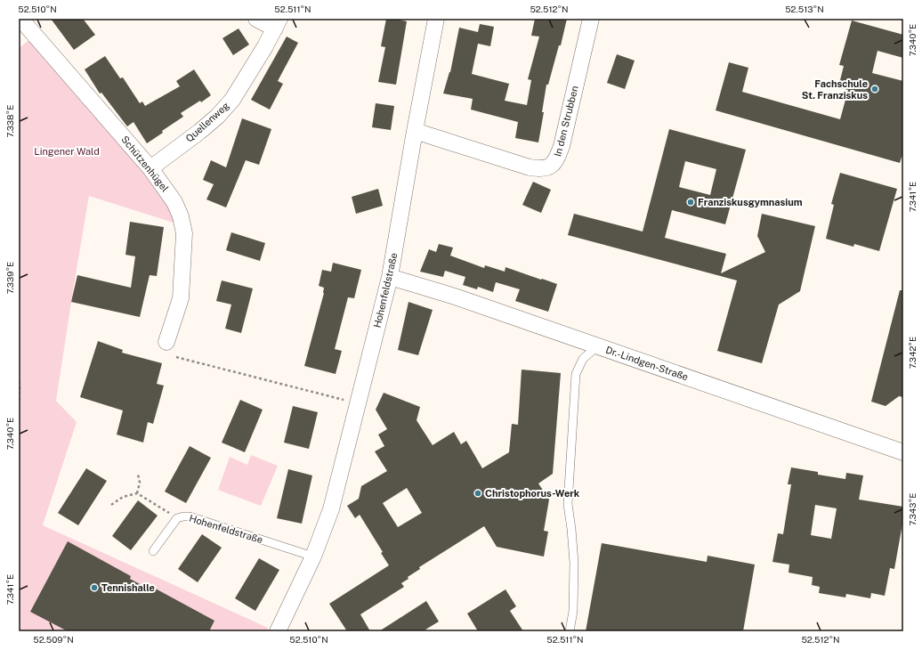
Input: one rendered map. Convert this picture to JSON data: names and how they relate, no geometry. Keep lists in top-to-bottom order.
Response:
{
  "streets": {
    "street": [
      "In den Strubben",
      "Quellenweg",
      "Schützenhügel",
      "Hohenfeldstraße",
      "Dr.-Lindgen-Straße"
    ]
  },
  "crossings": [
    ["In den Strubben", "Hohenfeldstraße"],
    ["Quellenweg", "Schützenhügel"],
    ["Hohenfeldstraße", "Dr.-Lindgen-Straße"]
  ],
  "parks": ["Lingener Wald"],
  "places": [
    "Fachschule St. Franziskus",
    "Franziskusgymnasium",
    "Christophorus-Werk",
    "Tennishalle"
  ],
  "coordinates": [
    "52.510°N",
    "52.511°N",
    "52.512°N",
    "52.513°N",
    "7.340°E",
    "7.338°E",
    "7.341°E",
    "7.339°E",
    "7.342°E",
    "7.343°E",
    "52.509°N"
  ]
}
